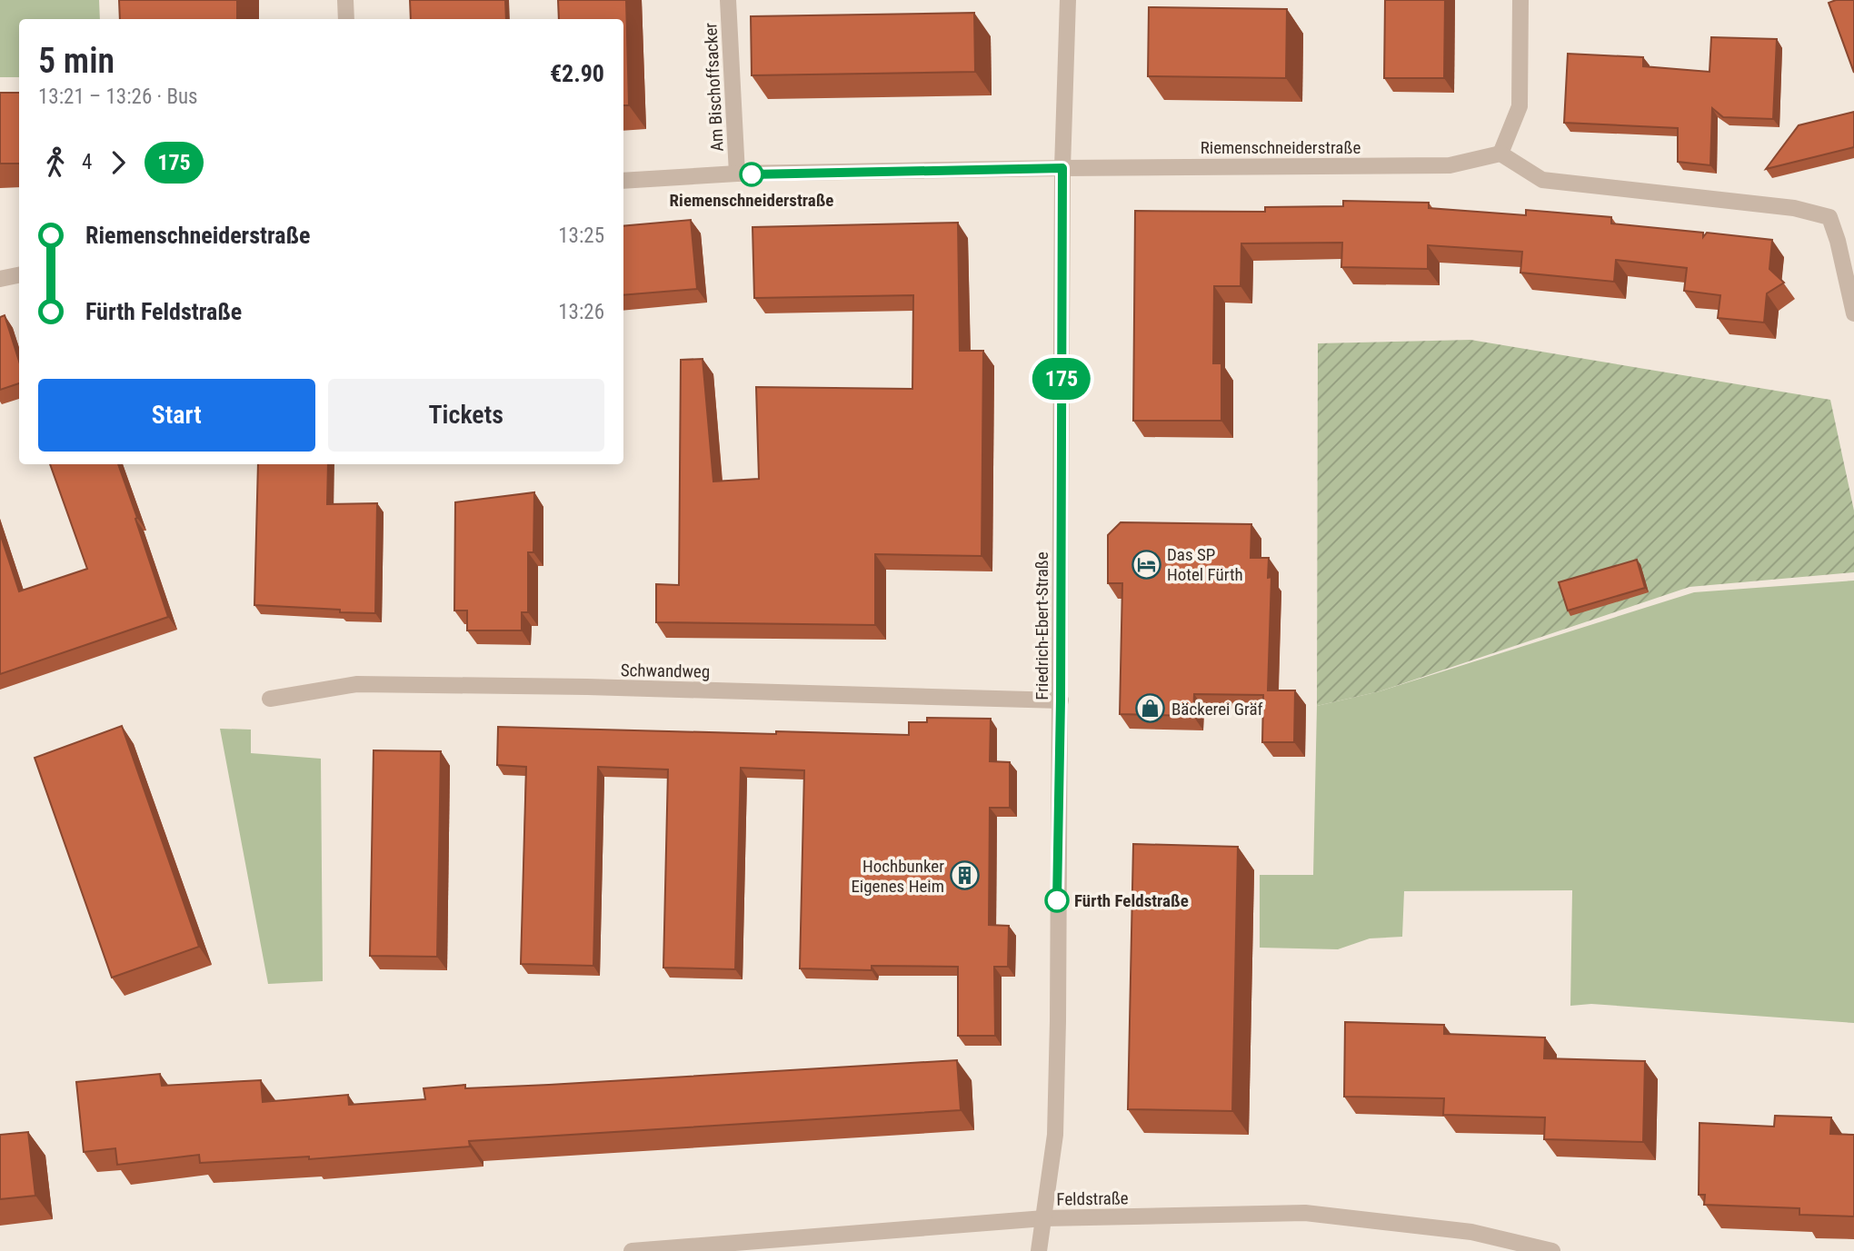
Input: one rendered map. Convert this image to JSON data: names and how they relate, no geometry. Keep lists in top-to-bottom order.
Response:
{
  "streets": {
    "street": [
      "Am Bischoffsacker",
      "Riemenschneiderstraße",
      "Friedrich-Ebert-Straße",
      "Schwandweg",
      "Feldstraße"
    ]
  },
  "crossings": [
    ["Am Bischoffsacker", "Riemenschneiderstraße"],
    ["Riemenschneiderstraße", "Friedrich-Ebert-Straße"],
    ["Friedrich-Ebert-Straße", "Schwandweg"],
    ["Friedrich-Ebert-Straße", "Feldstraße"]
  ],
  "places": {
    "other": ["Riemenschneiderstraße", "Fürth Feldstraße"],
    "hotel": ["Das SP Hotel Fürth"],
    "shop": ["Bäckerei Gräf"],
    "building": ["Hochbunker Eigenes Heim"]
  },
  "lines": ["bus line 175"],
  "page": {
    "on_map": "175",
    "heading": ["5 min", "13:21 – 13:26 · Bus", "€2.90"],
    "legs": ["4", "175"],
    "list": [
      {
        "name": "Riemenschneiderstraße",
        "value": "13:25"
      },
      {
        "name": "Fürth Feldstraße",
        "value": "13:26"
      }
    ],
    "buttons": ["Start", "Tickets"]
  }
}
